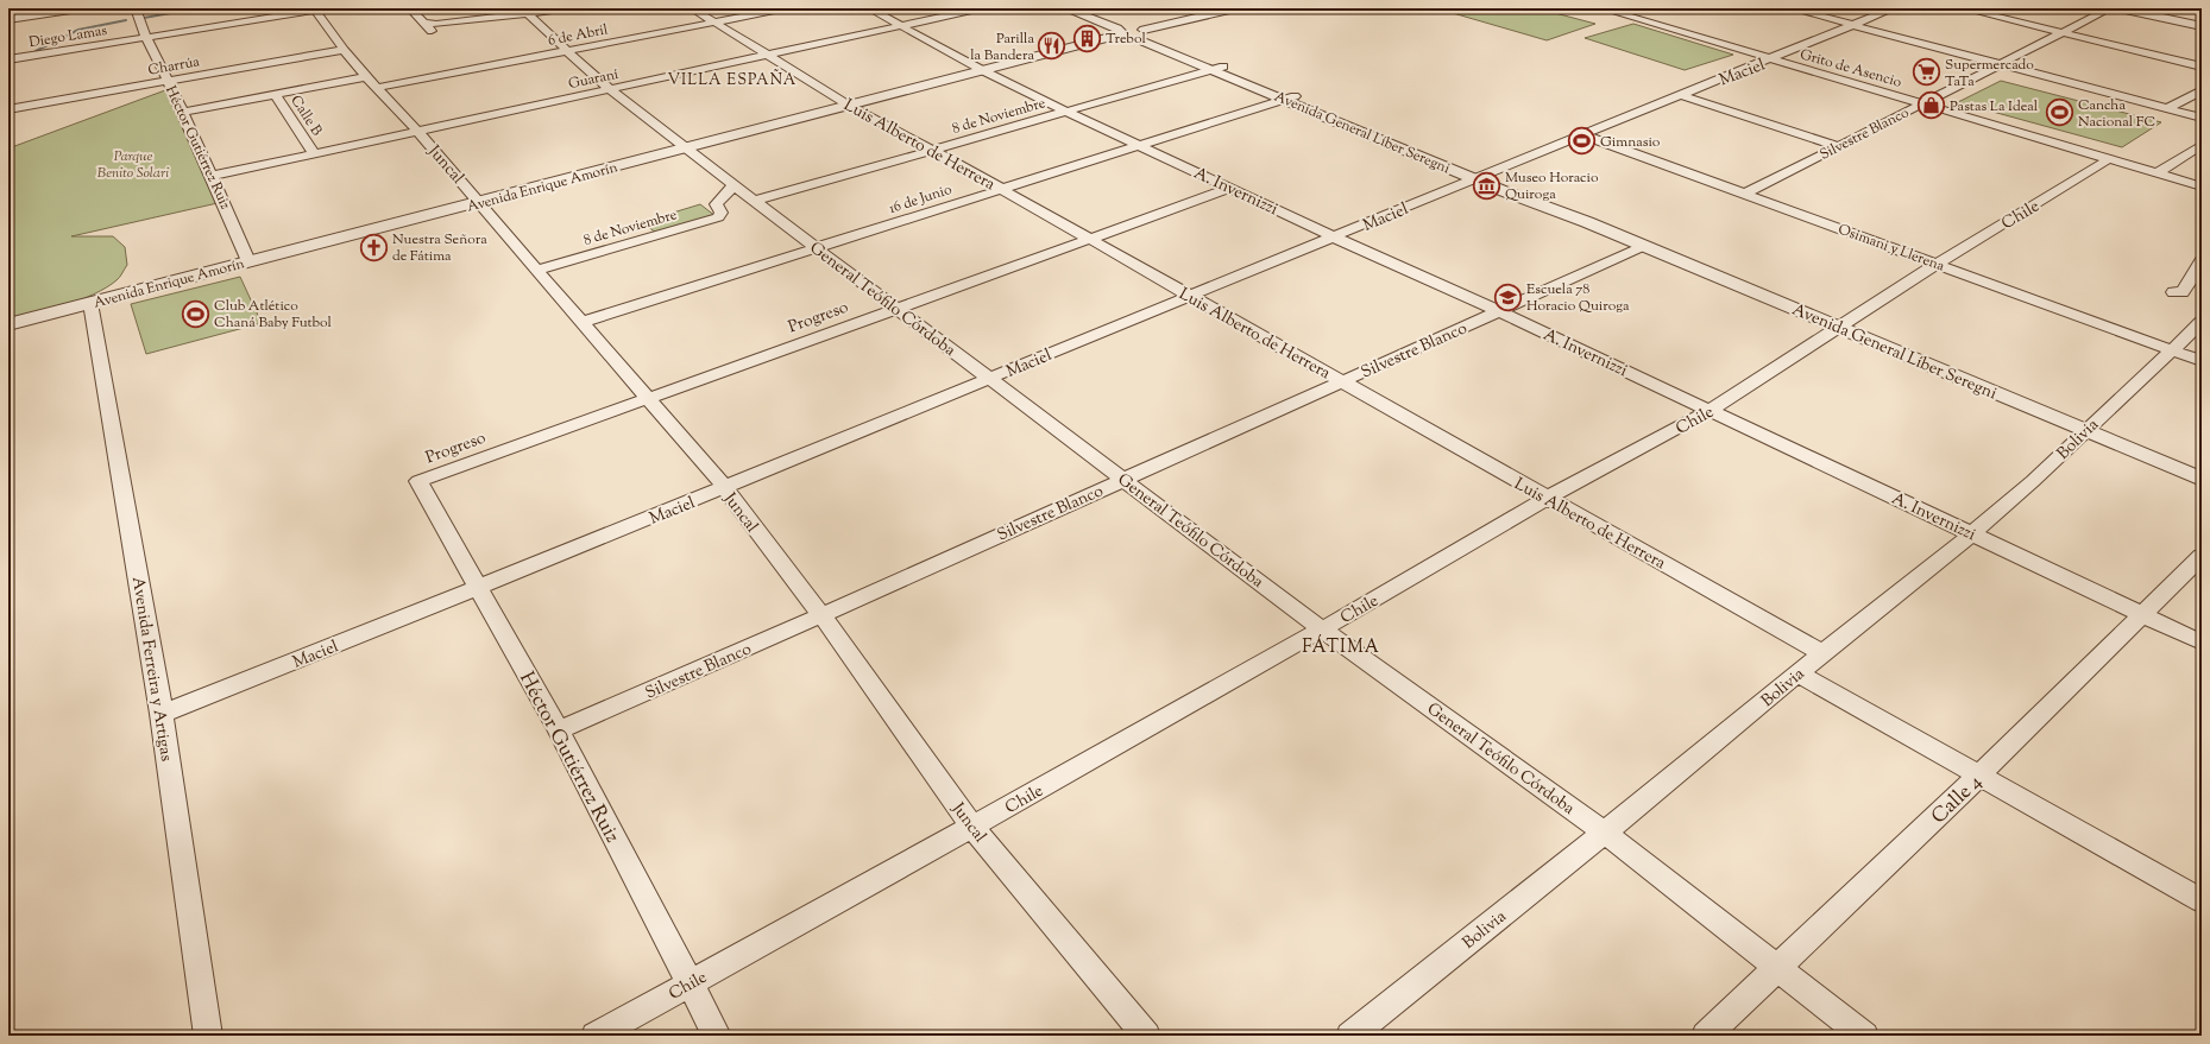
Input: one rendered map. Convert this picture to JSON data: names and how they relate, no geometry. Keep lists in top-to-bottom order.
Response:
{
  "streets": {
    "street": [
      "6 de Abril",
      "Diego Lamas",
      "Charrúa",
      "Grito de Asencio",
      "Maciel",
      "Guaraní",
      "Calle B",
      "8 de Noviembre",
      "Avenida General Líber Seregni",
      "Silvestre Blanco",
      "Luis Alberto de Herrera",
      "Héctor Gutiérrez Ruiz",
      "Juncal",
      "Avenida Enrique Amorín",
      "A. Invernizzi",
      "16 de Junio",
      "Chile",
      "Osimani y Llerena",
      "General Teófilo Córdoba",
      "Progreso",
      "Bolivia",
      "Avenida Ferreira y Artigas",
      "Calle 4"
    ]
  },
  "crossings": [
    ["6 de Abril", "Luis Alberto de Herrera"],
    ["6 de Abril", "Juncal"],
    ["6 de Abril", "General Teófilo Córdoba"],
    ["Diego Lamas", "Héctor Gutiérrez Ruiz"],
    ["Diego Lamas", "Juncal"],
    ["Charrúa", "Héctor Gutiérrez Ruiz"],
    ["Charrúa", "Juncal"],
    ["Grito de Asencio", "Maciel"],
    ["Grito de Asencio", "Silvestre Blanco"],
    ["Grito de Asencio", "Chile"],
    ["Maciel", "Avenida General Líber Seregni"],
    ["Maciel", "Luis Alberto de Herrera"],
    ["Maciel", "Héctor Gutiérrez Ruiz"],
    ["Maciel", "Juncal"],
    ["Maciel", "A. Invernizzi"],
    ["Maciel", "Osimani y Llerena"],
    ["Maciel", "General Teófilo Córdoba"],
    ["Maciel", "Avenida Ferreira y Artigas"],
    ["Guaraní", "Calle B"],
    ["Guaraní", "Luis Alberto de Herrera"],
    ["Guaraní", "Héctor Gutiérrez Ruiz"],
    ["Guaraní", "Juncal"],
    ["Guaraní", "A. Invernizzi"],
    ["Guaraní", "General Teófilo Córdoba"],
    ["8 de Noviembre", "Avenida General Líber Seregni"],
    ["8 de Noviembre", "Luis Alberto de Herrera"],
    ["8 de Noviembre", "Juncal"],
    ["8 de Noviembre", "A. Invernizzi"],
    ["8 de Noviembre", "General Teófilo Córdoba"],
    ["Avenida General Líber Seregni", "Silvestre Blanco"],
    ["Avenida General Líber Seregni", "Avenida Enrique Amorín"],
    ["Avenida General Líber Seregni", "16 de Junio"],
    ["Avenida General Líber Seregni", "Chile"],
    ["Avenida General Líber Seregni", "Bolivia"],
    ["Silvestre Blanco", "Luis Alberto de Herrera"],
    ["Silvestre Blanco", "Héctor Gutiérrez Ruiz"],
    ["Silvestre Blanco", "Juncal"],
    ["Silvestre Blanco", "A. Invernizzi"],
    ["Silvestre Blanco", "Osimani y Llerena"],
    ["Silvestre Blanco", "General Teófilo Córdoba"],
    ["Luis Alberto de Herrera", "Avenida Enrique Amorín"],
    ["Luis Alberto de Herrera", "16 de Junio"],
    ["Luis Alberto de Herrera", "Chile"],
    ["Luis Alberto de Herrera", "Progreso"],
    ["Luis Alberto de Herrera", "Bolivia"],
    ["Héctor Gutiérrez Ruiz", "Avenida Enrique Amorín"],
    ["Héctor Gutiérrez Ruiz", "Chile"],
    ["Héctor Gutiérrez Ruiz", "Progreso"],
    ["Juncal", "Avenida Enrique Amorín"],
    ["Juncal", "16 de Junio"],
    ["Juncal", "Chile"],
    ["Juncal", "Progreso"],
    ["Avenida Enrique Amorín", "A. Invernizzi"],
    ["Avenida Enrique Amorín", "General Teófilo Córdoba"],
    ["Avenida Enrique Amorín", "Avenida Ferreira y Artigas"],
    ["A. Invernizzi", "16 de Junio"],
    ["A. Invernizzi", "Chile"],
    ["A. Invernizzi", "Progreso"],
    ["A. Invernizzi", "Bolivia"],
    ["A. Invernizzi", "Calle 4"],
    ["16 de Junio", "General Teófilo Córdoba"],
    ["Chile", "Osimani y Llerena"],
    ["Chile", "General Teófilo Córdoba"],
    ["Osimani y Llerena", "Bolivia"],
    ["General Teófilo Córdoba", "Progreso"],
    ["General Teófilo Córdoba", "Bolivia"],
    ["General Teófilo Córdoba", "Calle 4"]
  ],
  "districts": ["VILLA ESPAÑA", "FÁTIMA"],
  "parks": ["Parque Benito Solari"],
  "places": {
    "building": ["Trebol"],
    "restaurant": ["Parilla la Bandera"],
    "supermarket": ["Supermercado TaTa"],
    "shop": ["Pastas La Ideal"],
    "sports": ["Cancha Nacional FC", "Gimnasio", "Club Atlético Chaná Baby Futbol"],
    "museum": ["Museo Horacio Quiroga"],
    "church": ["Nuestra Señora de Fátima"],
    "school or university": ["Escuela 78 Horacio Quiroga"]
  }
}
